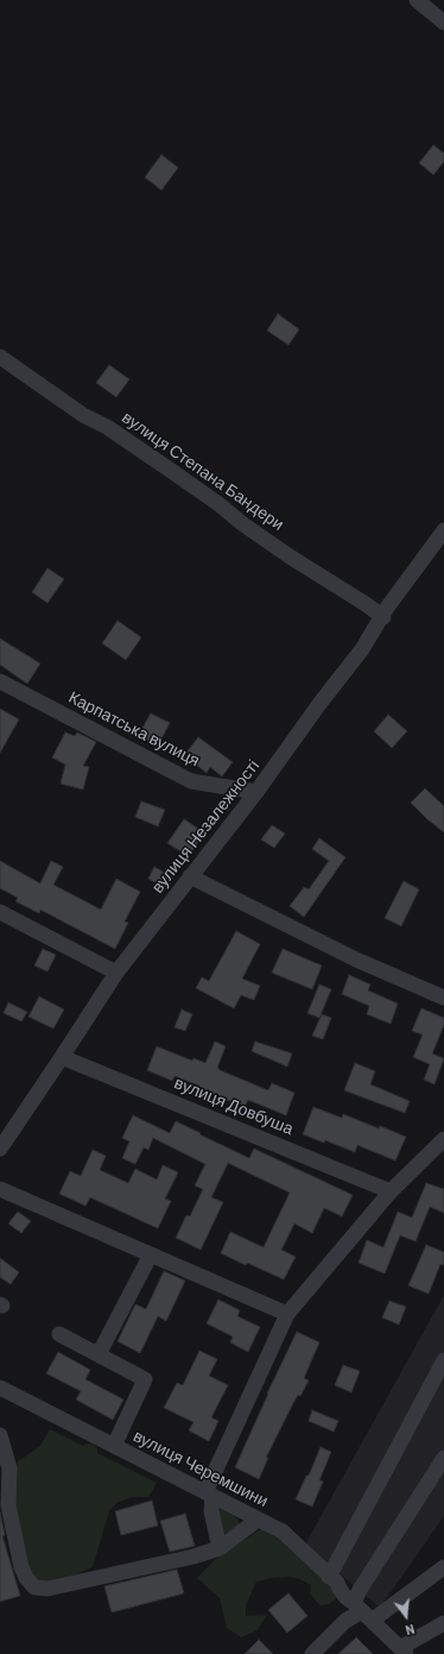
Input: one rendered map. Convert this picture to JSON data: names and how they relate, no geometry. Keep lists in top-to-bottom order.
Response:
{
  "streets": {
    "street": [
      "вулиця Степана Бандери",
      "Карпатська вулиця",
      "вулиця Незалежності",
      "вулиця Довбуша",
      "вулиця Черемшини"
    ]
  },
  "crossings": [
    ["вулиця Степана Бандери", "вулиця Незалежності"],
    ["Карпатська вулиця", "вулиця Незалежності"],
    ["вулиця Незалежності", "вулиця Довбуша"]
  ],
  "north": "bottom"
}
